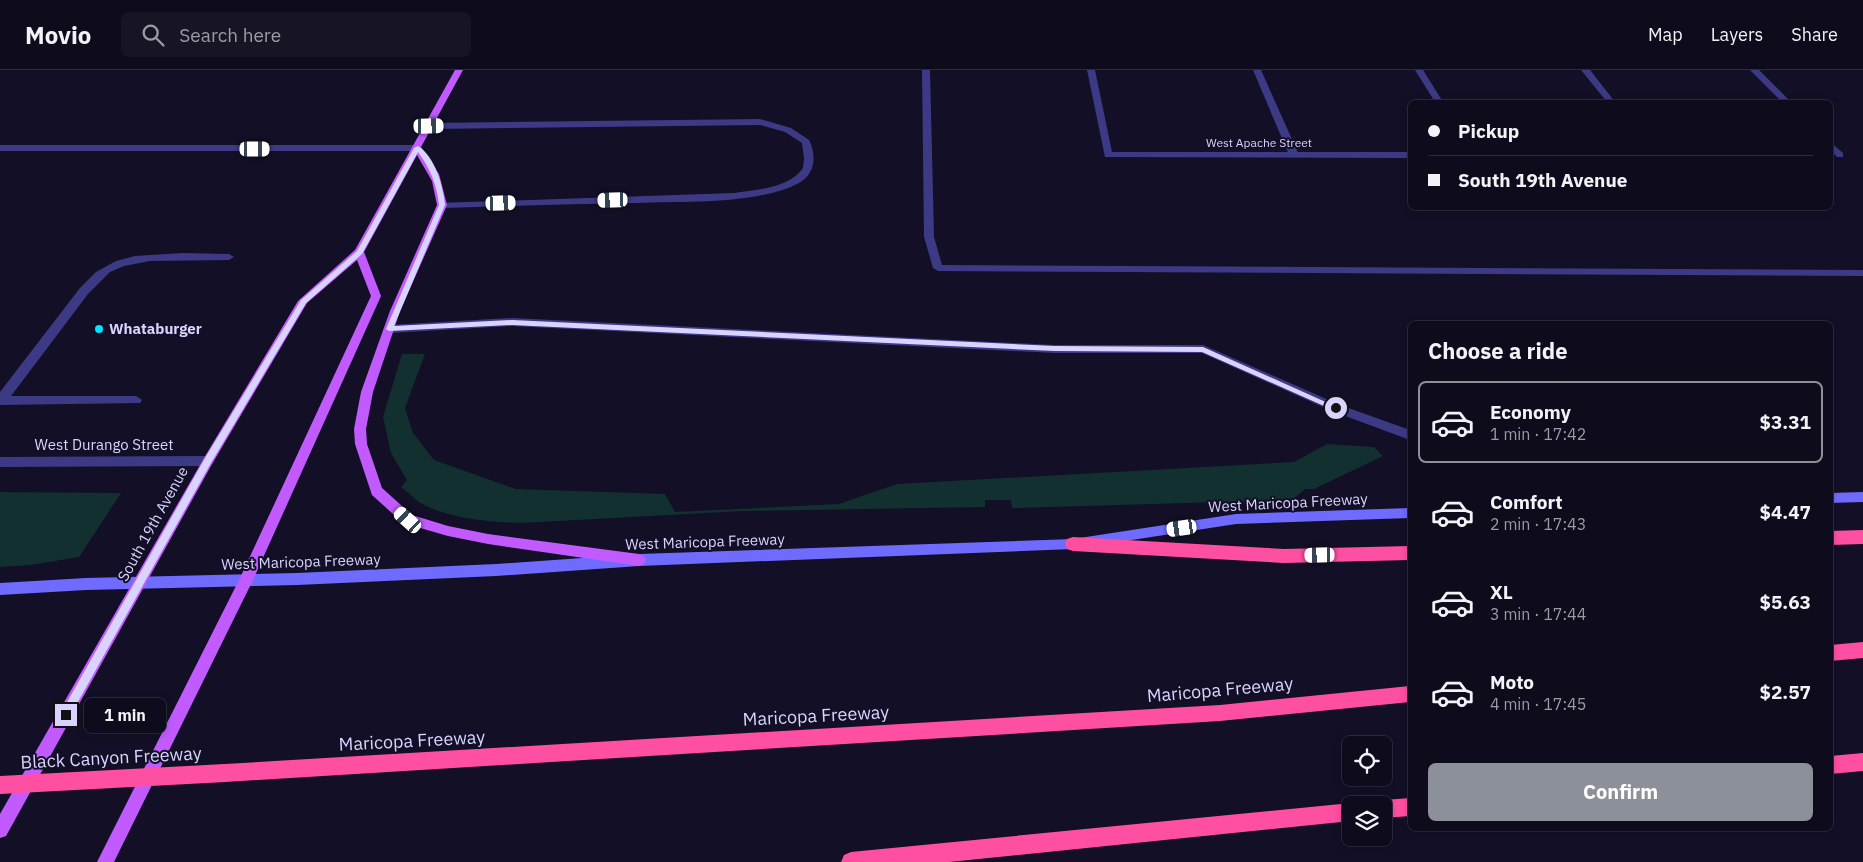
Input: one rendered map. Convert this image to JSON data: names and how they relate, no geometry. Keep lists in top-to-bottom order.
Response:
{
  "streets": {
    "highway": ["Maricopa Freeway", "Black Canyon Freeway"],
    "main road": ["West Maricopa Freeway", "South 19th Avenue"],
    "street": ["West Apache Street", "West Durango Street"]
  },
  "crossings": [
    ["West Durango Street", "South 19th Avenue"],
    ["West Maricopa Freeway", "South 19th Avenue"],
    ["Maricopa Freeway", "Black Canyon Freeway"]
  ],
  "places": ["Whataburger"],
  "page": {
    "header": "Movio",
    "search": "Search here",
    "nav": ["Map", "Layers", "Share"],
    "banner": ["Pickup", "South 19th Avenue"],
    "heading": "Choose a ride",
    "list": [
      {
        "name": "Economy",
        "note": "1 min · 17:42",
        "value": "$3.31"
      },
      {
        "name": "Comfort",
        "note": "2 min · 17:43",
        "value": "$4.47"
      },
      {
        "name": "XL",
        "note": "3 min · 17:44",
        "value": "$5.63"
      },
      {
        "name": "Moto",
        "note": "4 min · 17:45",
        "value": "$2.57"
      }
    ],
    "bubble": "1 min",
    "buttons": "Confirm"
  }
}
